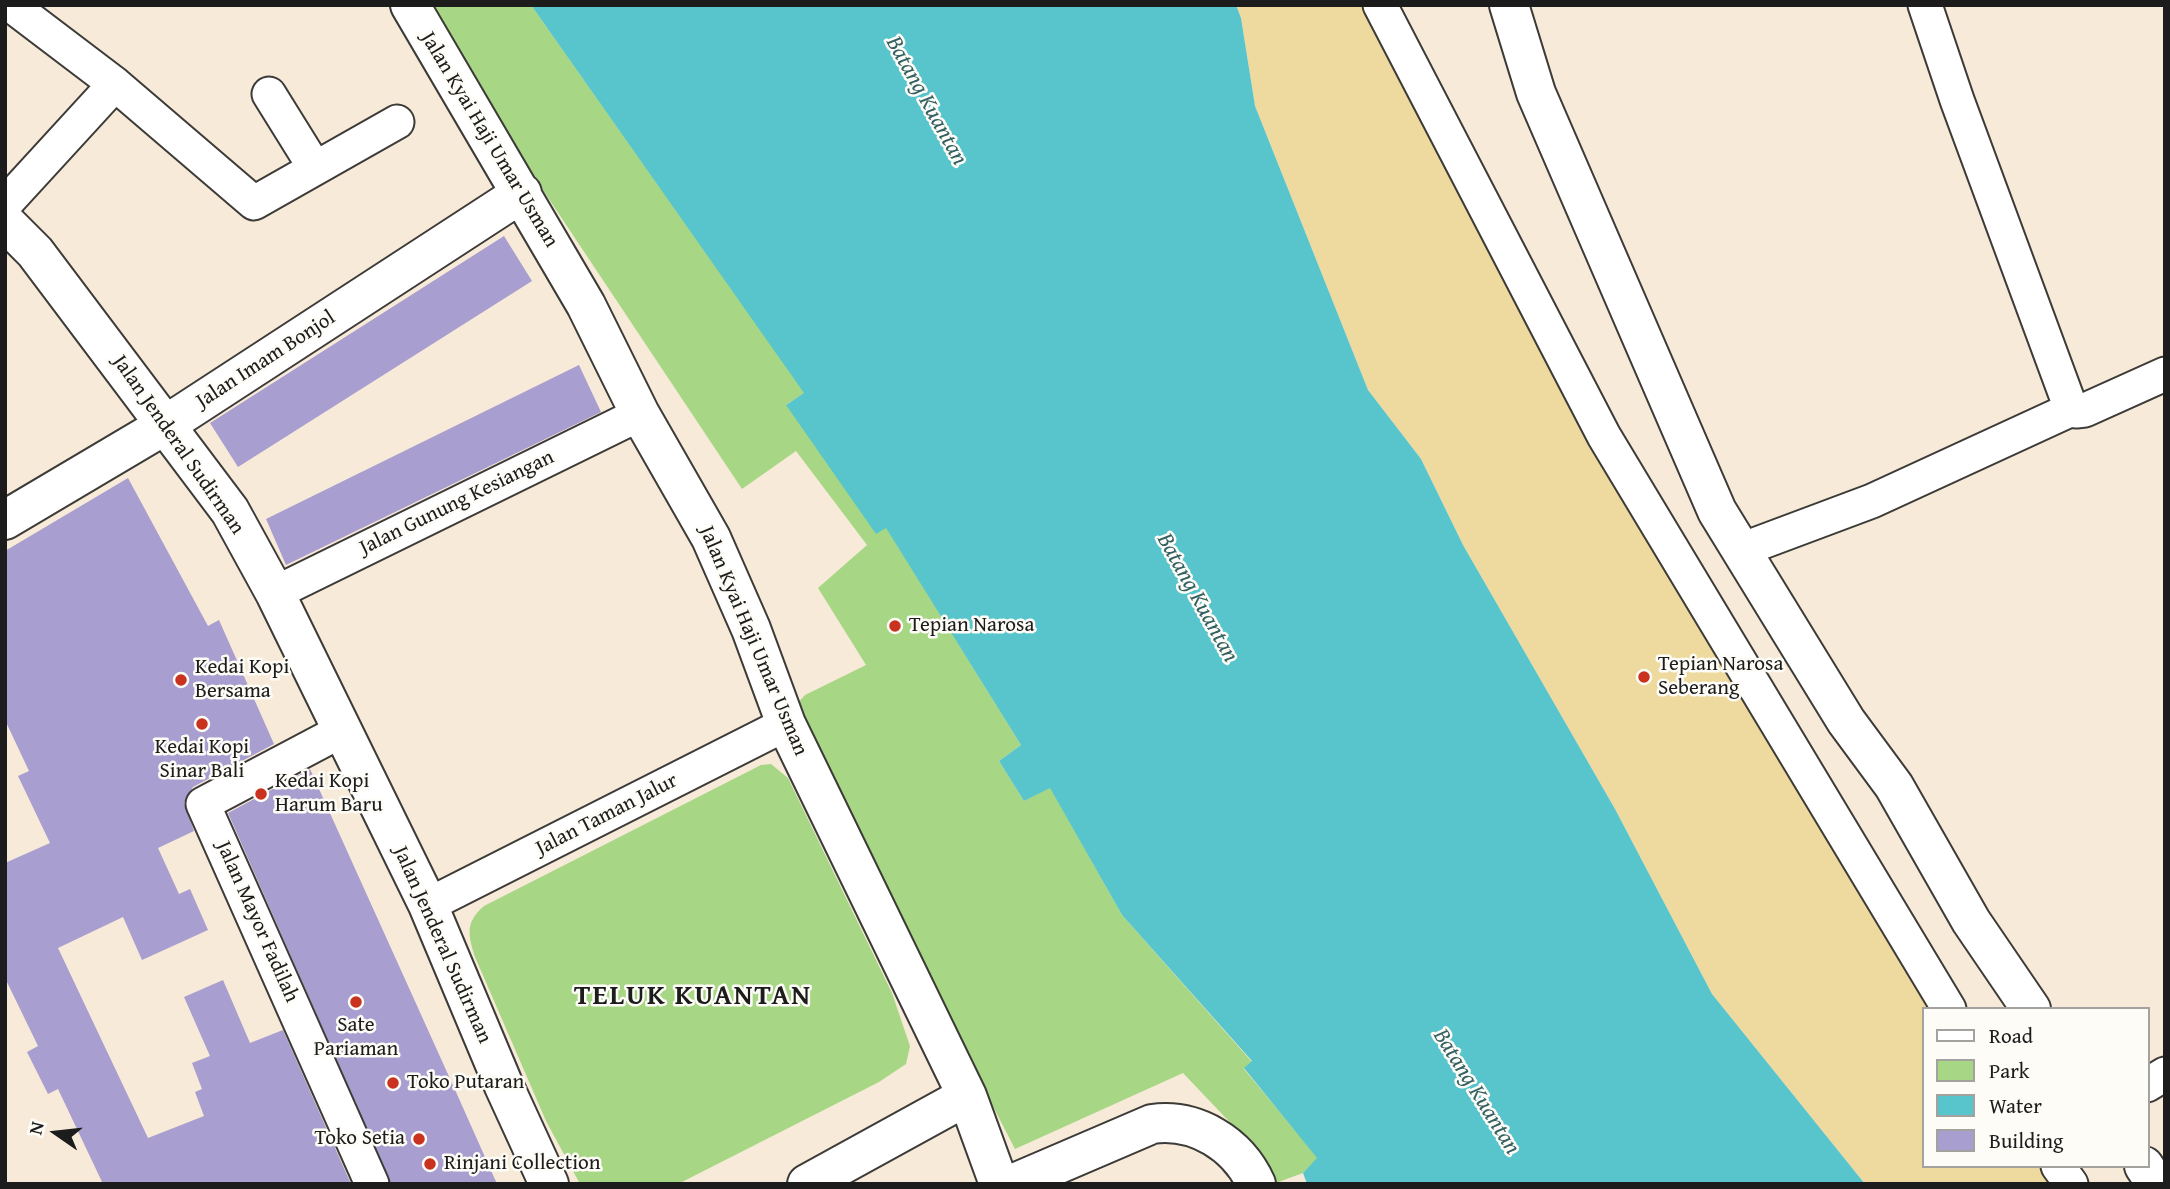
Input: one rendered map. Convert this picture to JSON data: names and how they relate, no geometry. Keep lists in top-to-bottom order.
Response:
{
  "streets": {
    "street": [
      "Jalan Kyai Haji Umar Usman",
      "Jalan Imam Bonjol",
      "Jalan Jenderal Sudirman",
      "Jalan Gunung Kesiangan",
      "Jalan Taman Jalur",
      "Jalan Mayor Fadilah"
    ]
  },
  "crossings": [
    ["Jalan Kyai Haji Umar Usman", "Jalan Imam Bonjol"],
    ["Jalan Kyai Haji Umar Usman", "Jalan Gunung Kesiangan"],
    ["Jalan Kyai Haji Umar Usman", "Jalan Taman Jalur"],
    ["Jalan Imam Bonjol", "Jalan Jenderal Sudirman"],
    ["Jalan Jenderal Sudirman", "Jalan Gunung Kesiangan"],
    ["Jalan Jenderal Sudirman", "Jalan Taman Jalur"],
    ["Jalan Jenderal Sudirman", "Jalan Mayor Fadilah"]
  ],
  "districts": ["TELUK KUANTAN"],
  "water": ["Batang Kuantan"],
  "places": [
    "Tepian Narosa",
    "Tepian Narosa Seberang",
    "Kedai Kopi Bersama",
    "Kedai Kopi Sinar Bali",
    "Kedai Kopi Harum Baru",
    "Sate Pariaman",
    "Toko Putaran",
    "Toko Setia",
    "Rinjani Collection"
  ],
  "legend": [
    "Road",
    "Park",
    "Water",
    "Building"
  ],
  "north": "left"
}
